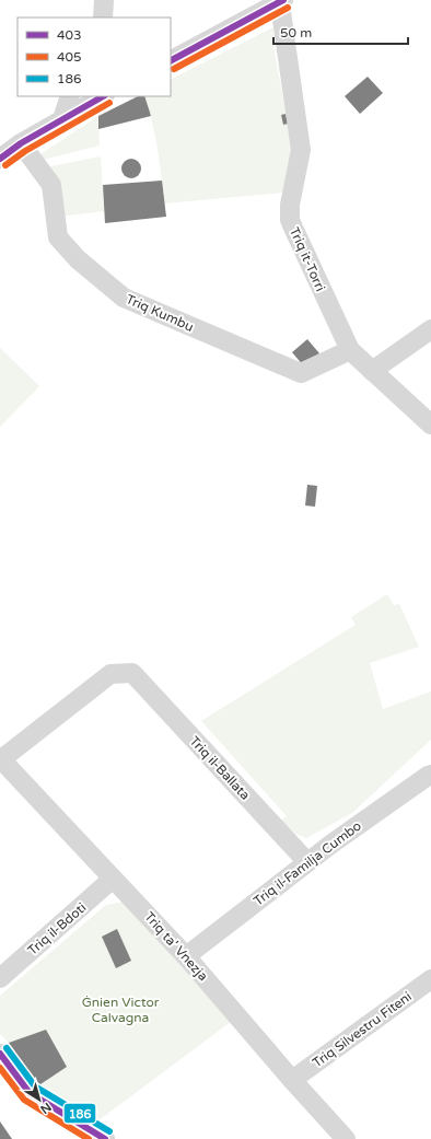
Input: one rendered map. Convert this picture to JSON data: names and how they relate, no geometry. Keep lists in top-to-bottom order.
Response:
{
  "streets": {
    "street": [
      "Triq it-Torri",
      "Triq Kumbu",
      "Triq il-Ballata",
      "Triq il-Familja Cumbo",
      "Triq il-Bdoti",
      "Triq ta' Vnezja",
      "Triq Silvestru Fiteni"
    ]
  },
  "crossings": [
    ["Triq it-Torri", "Triq Kumbu"],
    ["Triq il-Ballata", "Triq il-Familja Cumbo"],
    ["Triq il-Ballata", "Triq ta' Vnezja"],
    ["Triq il-Familja Cumbo", "Triq ta' Vnezja"],
    ["Triq il-Bdoti", "Triq ta' Vnezja"],
    ["Triq ta' Vnezja", "Triq Silvestru Fiteni"]
  ],
  "parks": ["Ġnien Victor Calvagna"],
  "lines": ["transit line 403", "transit line 405", "transit line 186"],
  "legend": ["403", "405", "186"],
  "scale_bar": "50 m",
  "north": "bottom right"
}
